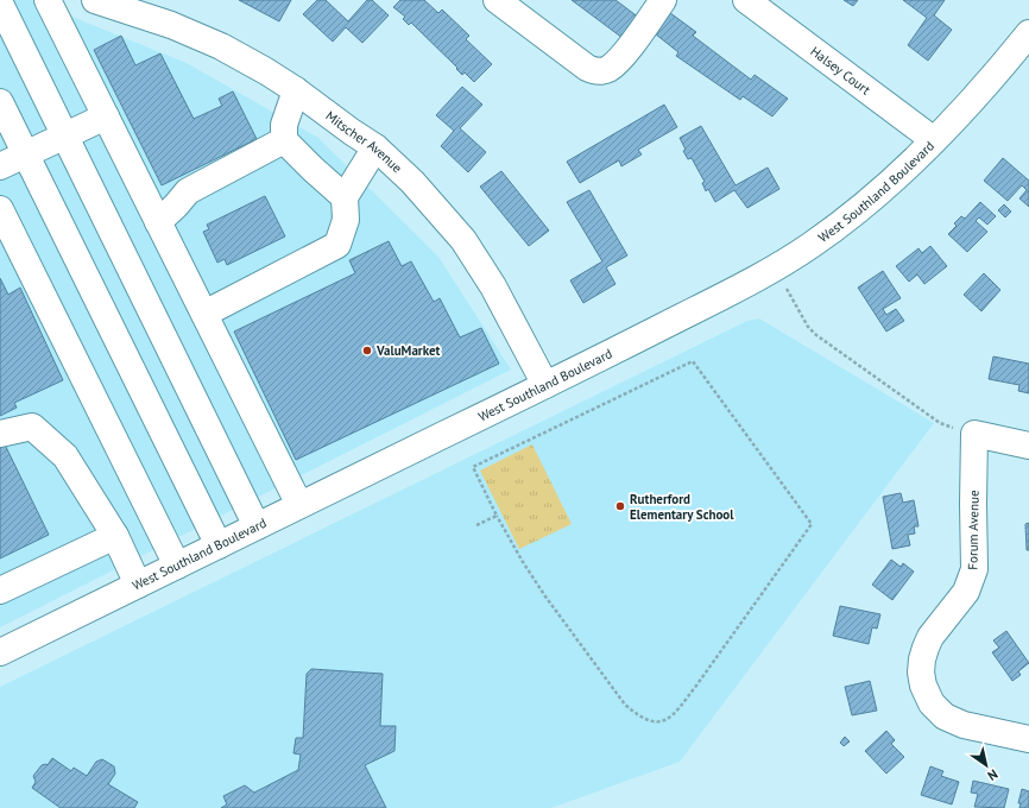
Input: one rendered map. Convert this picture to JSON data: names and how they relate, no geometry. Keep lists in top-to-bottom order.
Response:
{
  "streets": {
    "street": [
      "Halsey Court",
      "Mitscher Avenue",
      "West Southland Boulevard",
      "Forum Avenue"
    ]
  },
  "crossings": [
    ["Halsey Court", "West Southland Boulevard"],
    ["Mitscher Avenue", "West Southland Boulevard"]
  ],
  "places": ["ValuMarket", "Rutherford Elementary School"],
  "north": "bottom right"
}
